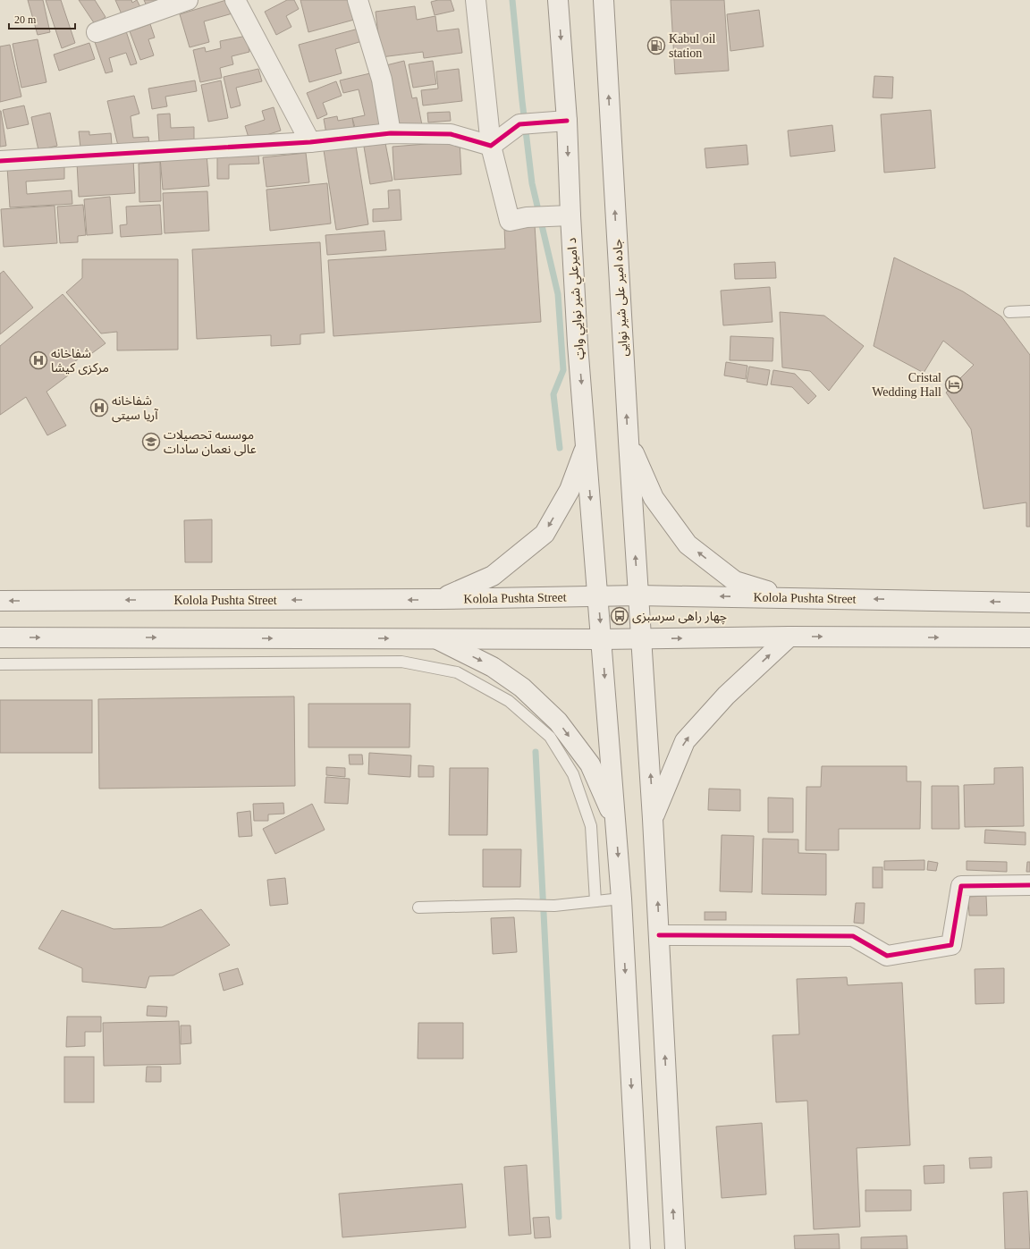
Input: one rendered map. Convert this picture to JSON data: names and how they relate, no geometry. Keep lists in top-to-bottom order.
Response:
{
  "streets": {
    "main road": ["جاده امیر علی شیر نوایی", "د امیرعلي شیر نوايي واټ", "Kolola Pushta Street"]
  },
  "crossings": [
    ["جاده امیر علی شیر نوایی", "Kolola Pushta Street"],
    ["د امیرعلي شیر نوايي واټ", "Kolola Pushta Street"]
  ],
  "one_way": ["جاده امیر علی شیر نوایی", "د امیرعلي شیر نوايي واټ"],
  "places": {
    "fuel station": ["Kabul oil station"],
    "hospital": ["شفاخانه مرکزی کیشا", "شفاخانه آریا سیتی"],
    "hotel": ["Cristal Wedding Hall"],
    "school or university": ["موسسه تحصیلات عالی نعمان سادات"],
    "bus stop": ["چهار راهی سرسبزی"]
  },
  "scale_bar": "20 m"
}
